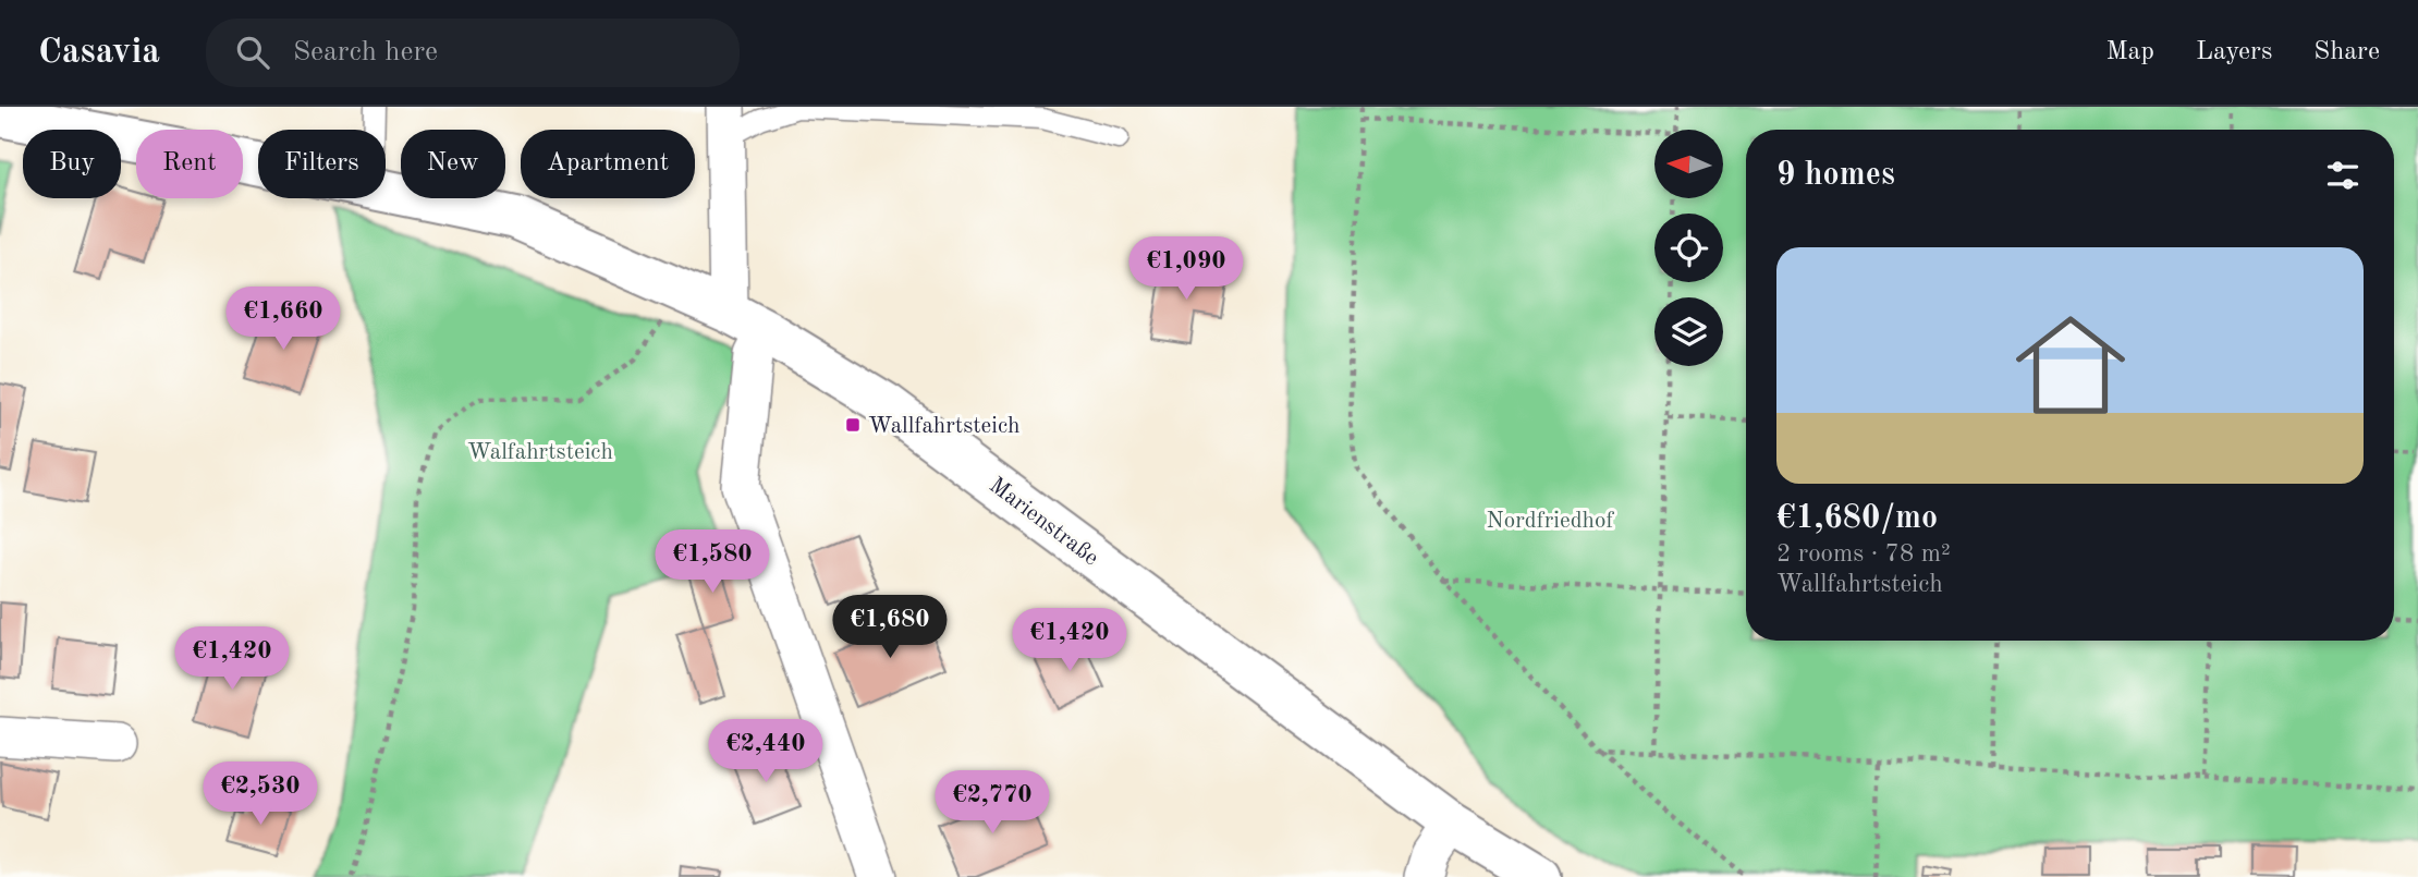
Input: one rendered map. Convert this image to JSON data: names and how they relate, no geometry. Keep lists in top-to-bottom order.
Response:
{
  "streets": {
    "main road": ["Marienstraße"]
  },
  "parks": ["Walfahrtsteich", "Nordfriedhof"],
  "places": {
    "transit": ["Wallfahrtsteich"]
  },
  "north": "left",
  "page": {
    "header": "Casavia",
    "search": "Search here",
    "nav": ["Map", "Layers", "Share"],
    "chip": [
      "Buy",
      "Rent",
      "Filters",
      "New",
      "Apartment"
    ],
    "heading": "9 homes",
    "list": [
      {
        "name": "€1,680/mo",
        "note": "2 rooms · 78 m² · Wallfahrtsteich"
      }
    ],
    "price": [
      "€1,090",
      "€1,660",
      "€1,580",
      "€1,680",
      "€1,420",
      "€1,420",
      "€2,440",
      "€2,530",
      "€2,770"
    ]
  }
}
